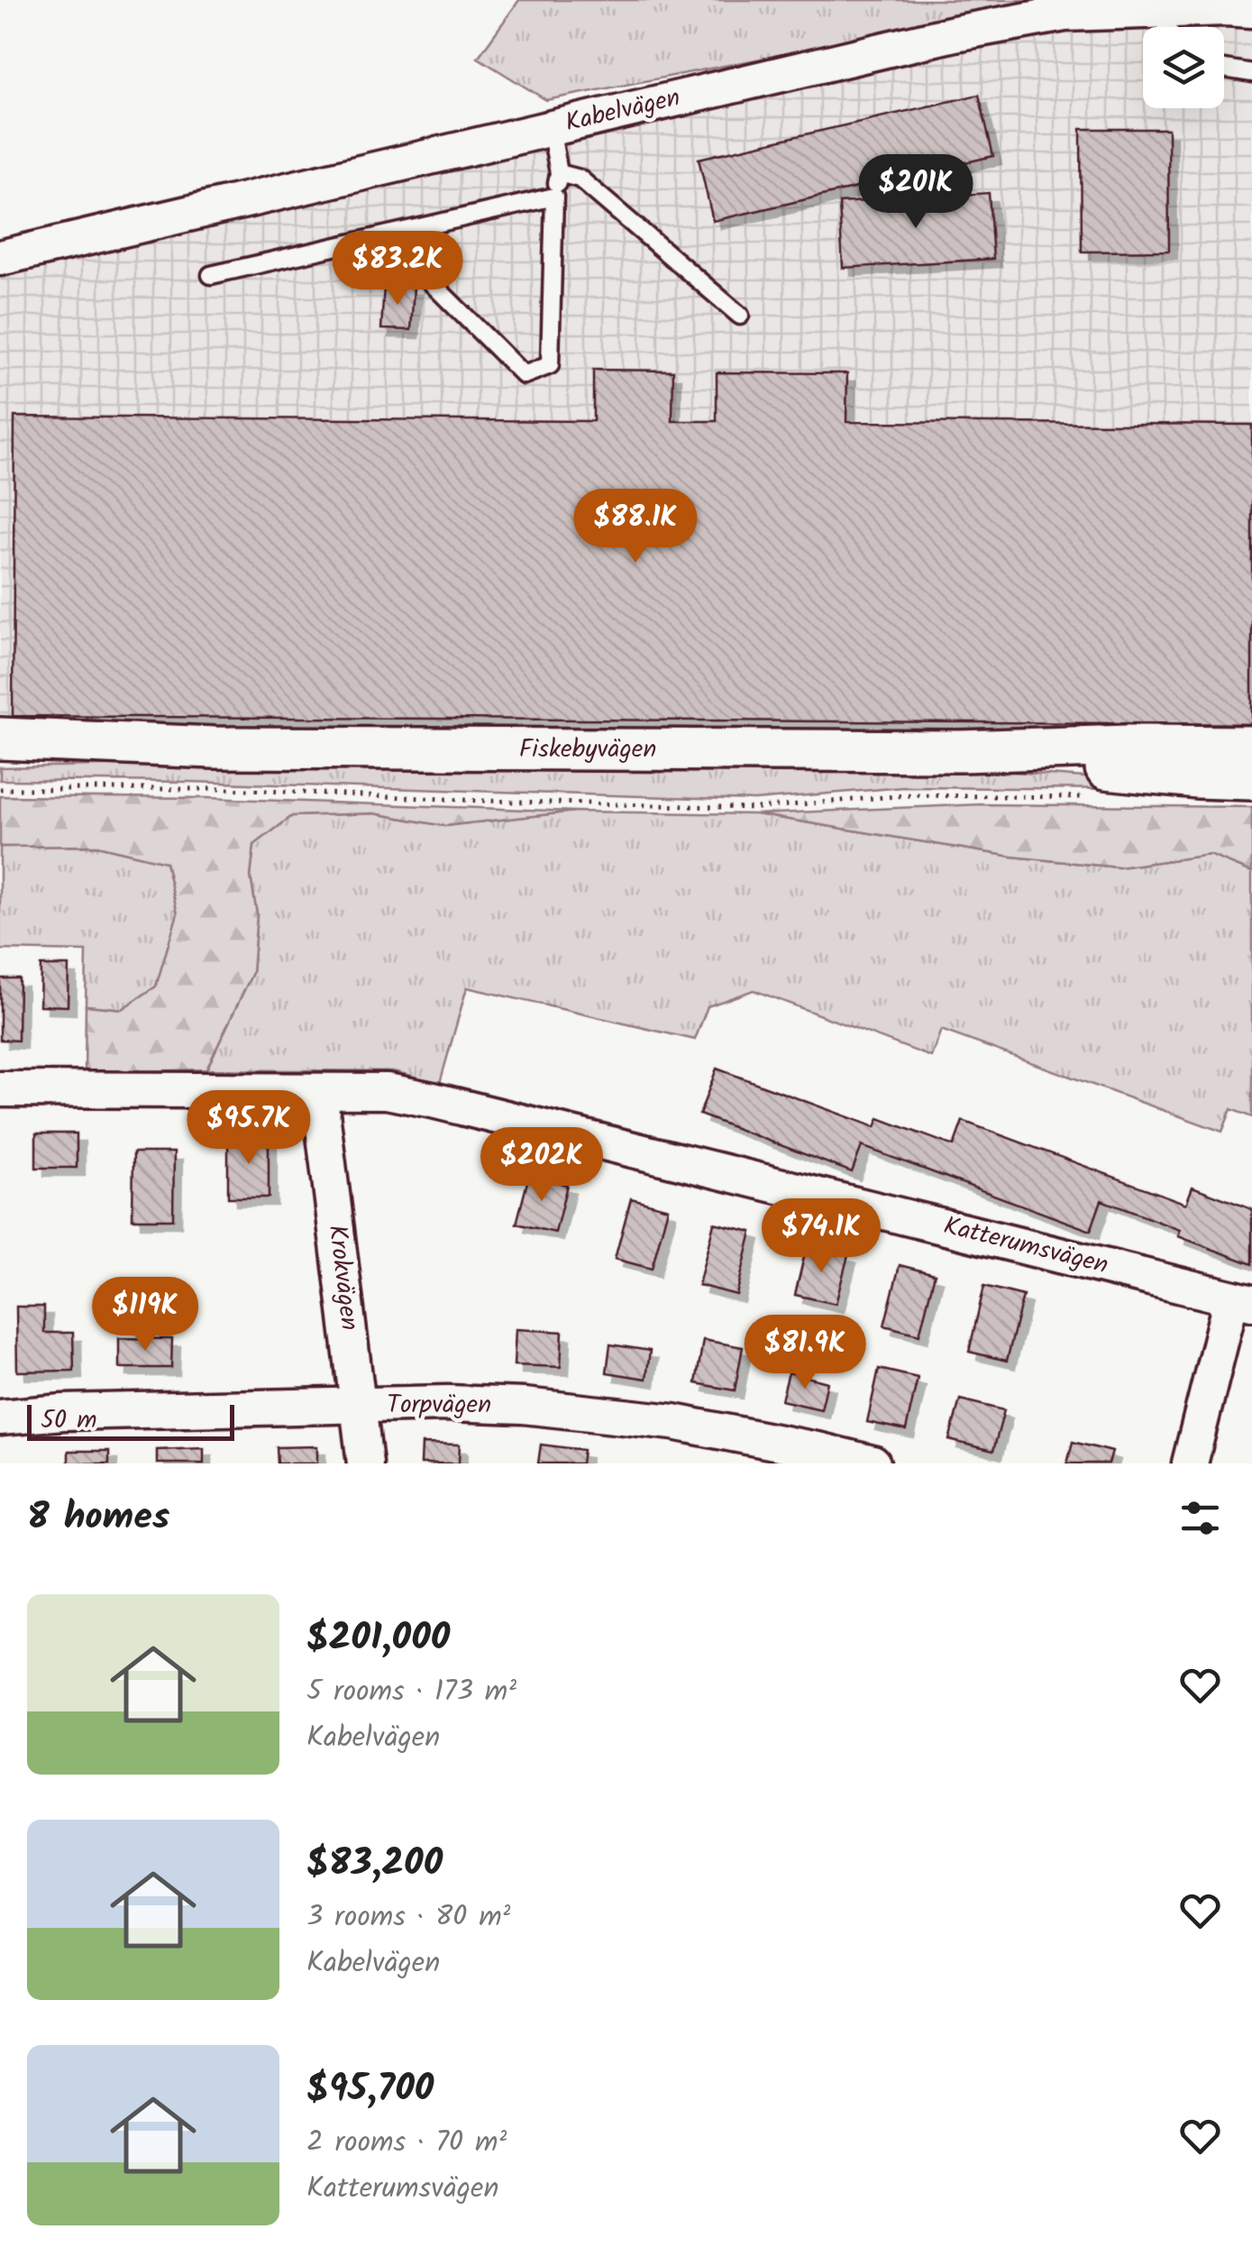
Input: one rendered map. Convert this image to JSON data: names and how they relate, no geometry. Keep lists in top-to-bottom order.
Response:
{
  "streets": {
    "street": [
      "Kabelvägen",
      "Fiskebyvägen",
      "Katterumsvägen",
      "Krokvägen",
      "Torpvägen"
    ]
  },
  "crossings": [
    ["Katterumsvägen", "Krokvägen"],
    ["Krokvägen", "Torpvägen"]
  ],
  "scale_bar": "50 m",
  "page": {
    "price": [
      "$201K",
      "$83.2K",
      "$88.1K",
      "$95.7K",
      "$202K",
      "$74.1K",
      "$119K",
      "$81.9K"
    ],
    "scale": "50 m",
    "heading": "8 homes",
    "list": [
      {
        "name": "$201,000",
        "note": "5 rooms · 173 m² · Kabelvägen"
      },
      {
        "name": "$83,200",
        "note": "3 rooms · 80 m² · Kabelvägen"
      },
      {
        "name": "$95,700",
        "note": "2 rooms · 70 m² · Katterumsvägen"
      }
    ]
  }
}
